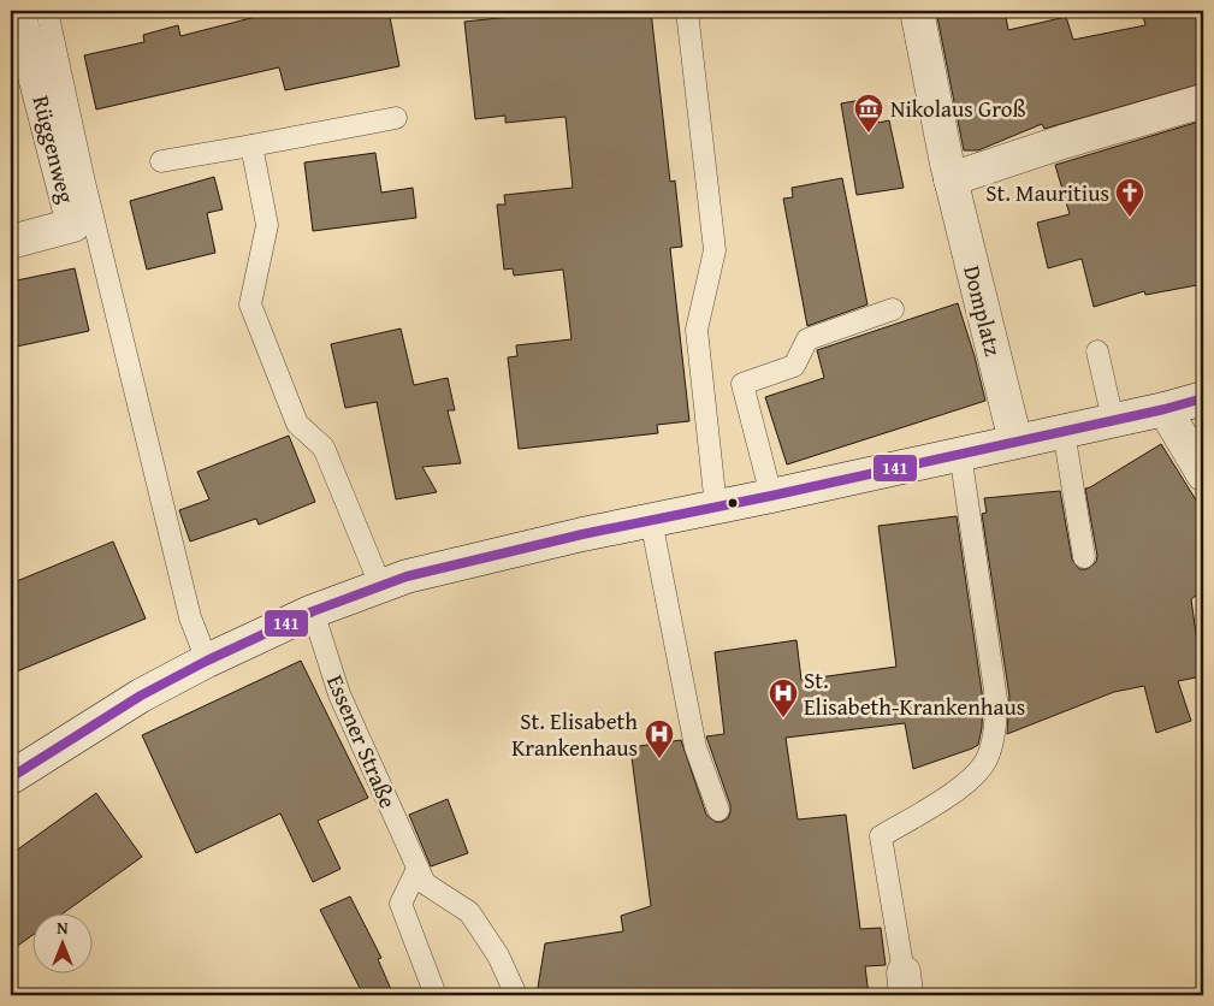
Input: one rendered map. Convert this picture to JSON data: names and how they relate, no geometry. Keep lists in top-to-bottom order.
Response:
{
  "streets": {
    "street": ["Rüggenweg", "Domplatz"],
    "lane": ["Essener Straße"]
  },
  "places": {
    "museum": ["Nikolaus Groß"],
    "church": ["St. Mauritius"],
    "hospital": ["St. Elisabeth-Krankenhaus", "St. Elisabeth Krankenhaus"]
  },
  "lines": ["transit line 141"],
  "north": "top"
}
